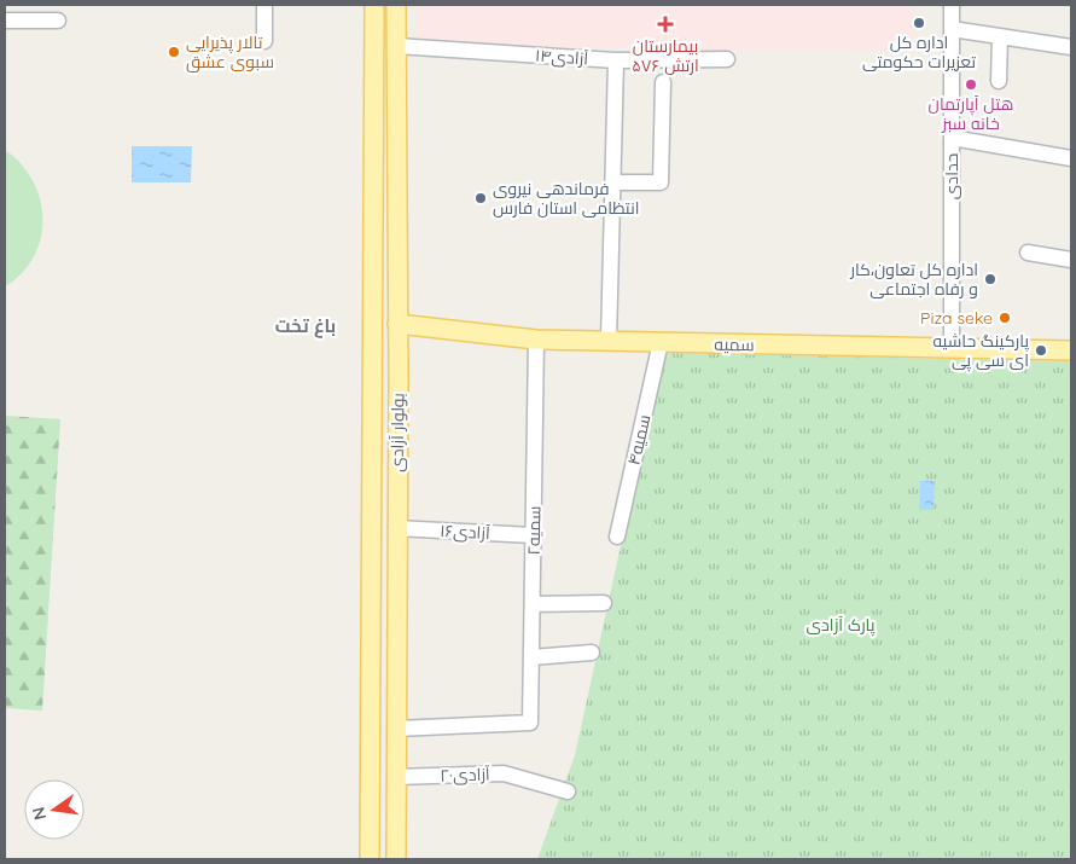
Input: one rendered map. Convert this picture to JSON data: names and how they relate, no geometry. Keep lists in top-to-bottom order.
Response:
{
  "streets": {
    "main road": ["سمیه", "بولوار آزادی"],
    "street": [
      "آزادی۱۴",
      "حدادی",
      "سمیه۴",
      "۲سمیه",
      "آزادی۱۶",
      "آزادی۲۰"
    ]
  },
  "crossings": [
    ["آزادی۱۴", "بولوار آزادی"],
    ["حدادی", "سمیه"],
    ["سمیه", "بولوار آزادی"],
    ["سمیه", "سمیه۴"],
    ["سمیه", "۲سمیه"],
    ["بولوار آزادی", "۲سمیه"],
    ["بولوار آزادی", "آزادی۱۶"],
    ["بولوار آزادی", "آزادی۲۰"],
    ["۲سمیه", "آزادی۱۶"]
  ],
  "districts": ["باغ تخت"],
  "parks": ["پارک آزادی"],
  "places": {
    "other": [
      "اداره کل تعزیرات حکومتی",
      "تالار پذیرایی سبوی عشق",
      "هتل آپارتمان خانه سبز",
      "فرماندهی نیروی انتظامی استان فارس",
      "اداره کل تعاون،کار و رفاه اجتماعی",
      "Piza seke",
      "پارکینگ حاشیه ای سی پی"
    ],
    "health": ["بیمارستان ۵۷۶ ارتش"]
  },
  "north": "left"
}
